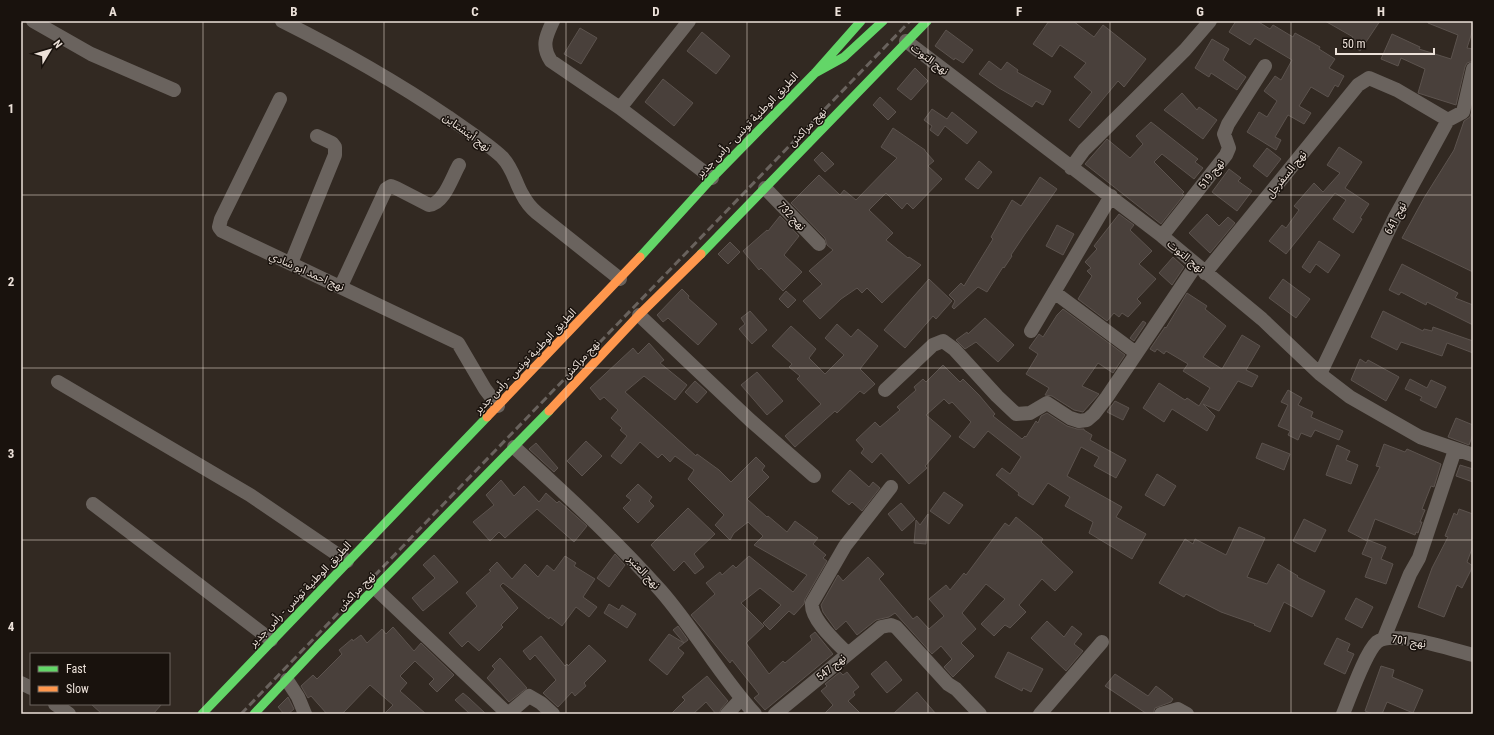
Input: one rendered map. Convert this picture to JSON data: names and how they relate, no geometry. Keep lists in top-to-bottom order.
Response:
{
  "streets": {
    "main road": ["الطريق الوطنية تونس - رأس جدير", "نهج مراكش"],
    "street": [
      "نهج التوت",
      "نهج أينشتاين",
      "نهج 519",
      "نهج السفرجل",
      "نهج 732",
      "نهج 641",
      "نهج احمد ابو شادي",
      "نهج العنبر",
      "نهج 701",
      "نهج 547"
    ]
  },
  "crossings": [
    ["نهج التوت", "نهج مراكش"],
    ["نهج التوت", "نهج 519"],
    ["نهج التوت", "نهج السفرجل"],
    ["نهج التوت", "نهج 641"],
    ["الطريق الوطنية تونس - رأس جدير", "نهج أينشتاين"],
    ["الطريق الوطنية تونس - رأس جدير", "نهج احمد ابو شادي"],
    ["نهج مراكش", "نهج 732"],
    ["نهج مراكش", "نهج العنبر"],
    ["نهج السفرجل", "نهج 641"]
  ],
  "legend": ["Fast", "Slow"],
  "scale_bar": "50 m",
  "north": "top right",
  "grid": {
    "columns": [
      "A",
      "B",
      "C",
      "D",
      "E",
      "F",
      "G",
      "H"
    ],
    "rows": [
      "1",
      "2",
      "3",
      "4"
    ]
  }
}
